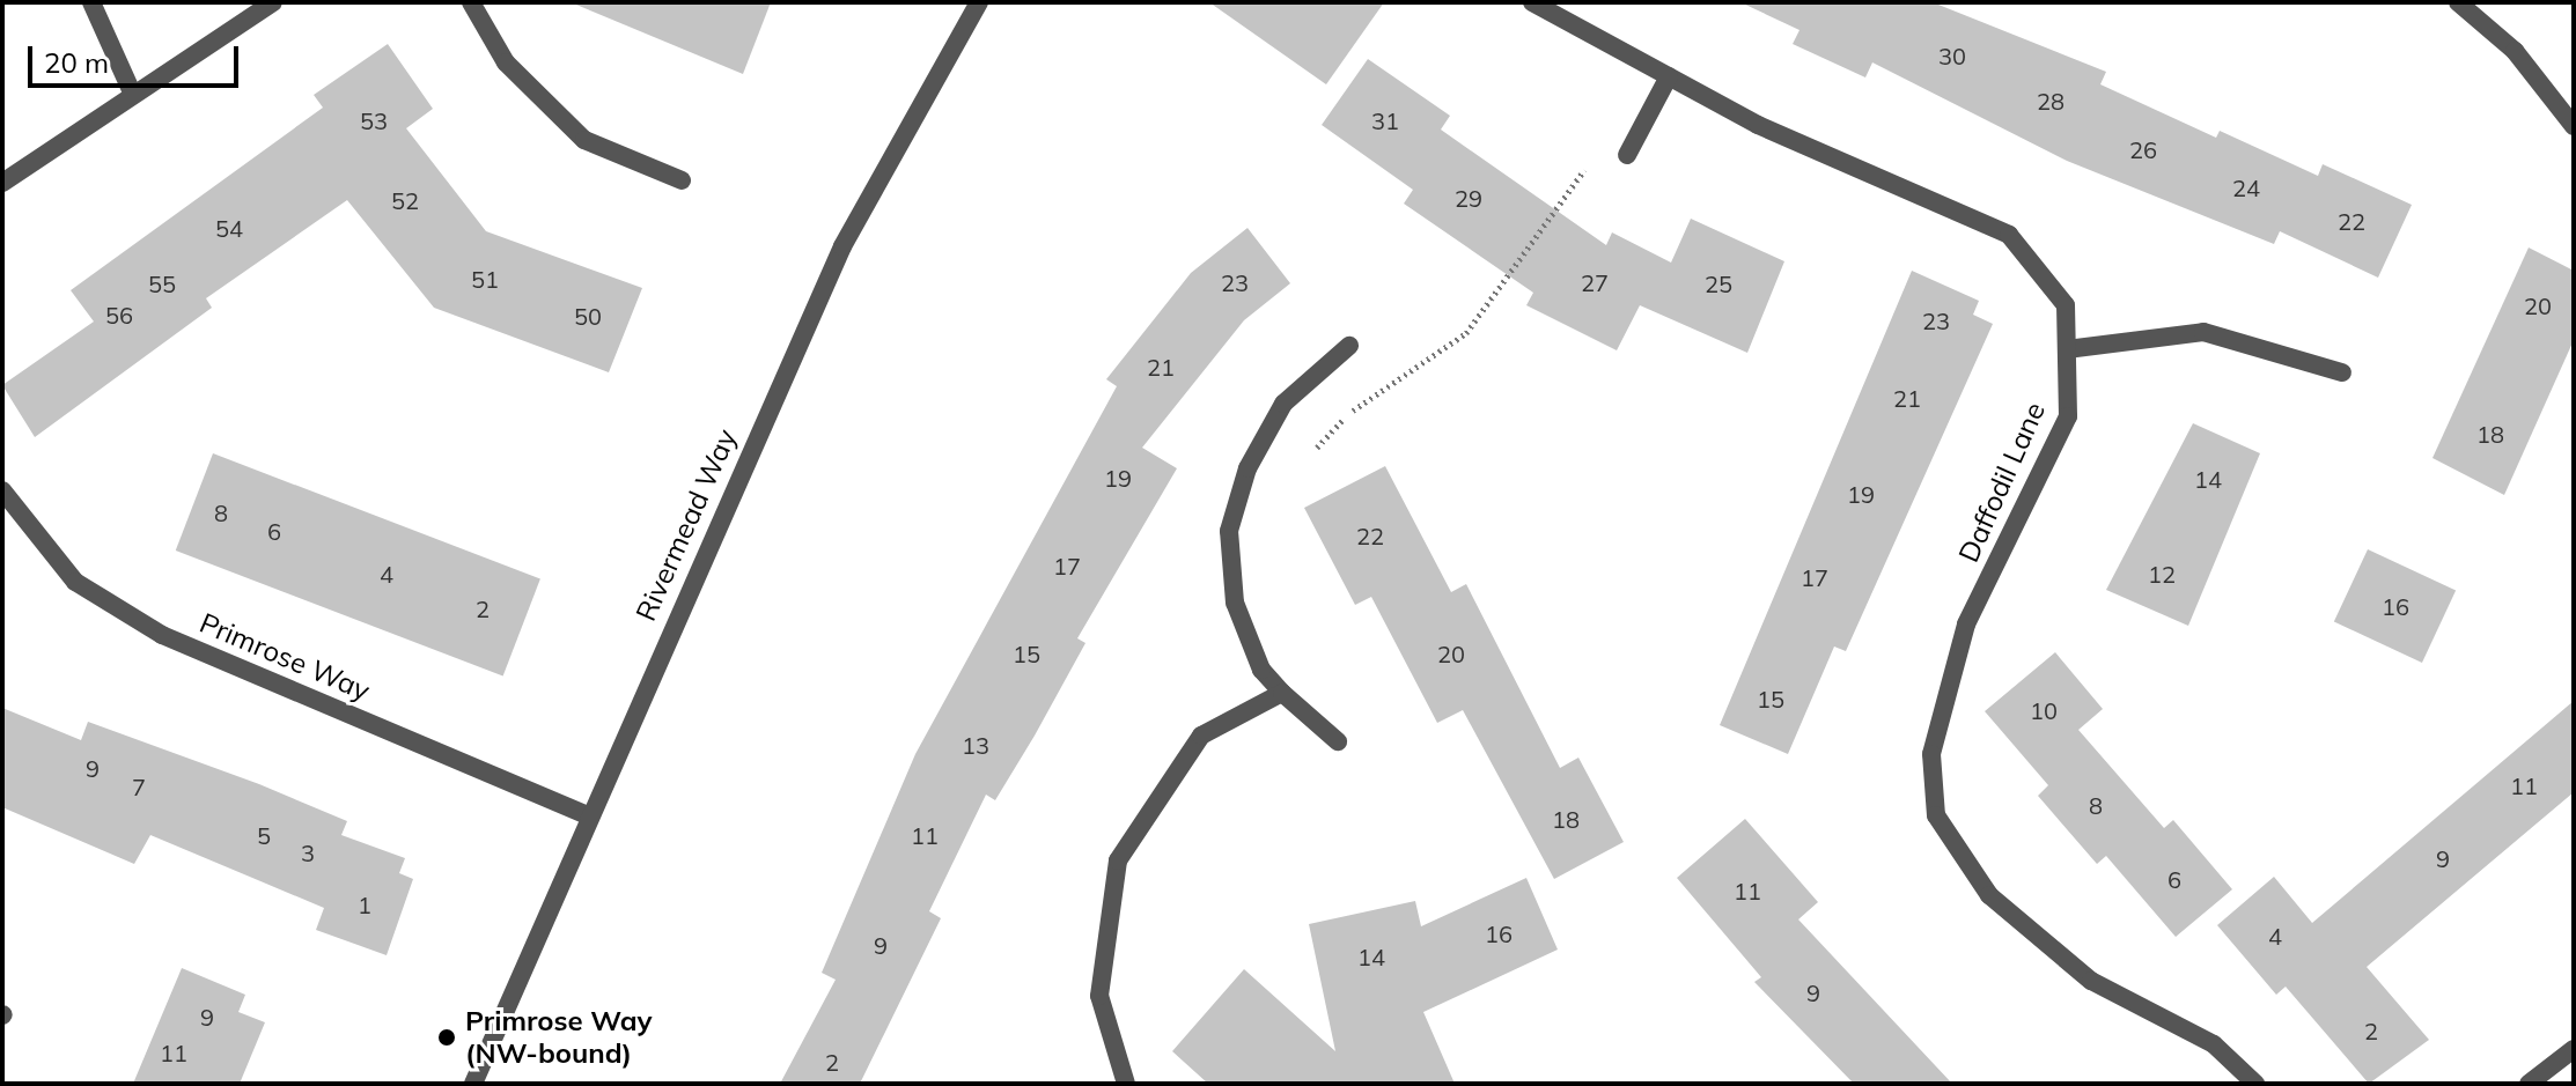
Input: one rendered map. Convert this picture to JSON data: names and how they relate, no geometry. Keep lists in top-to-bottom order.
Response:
{
  "streets": {
    "street": ["Daffodil Lane", "Rivermead Way", "Primrose Way"]
  },
  "crossings": [
    ["Rivermead Way", "Primrose Way"]
  ],
  "places": ["Primrose Way (NW-bound)"],
  "house_numbers": [
    "30",
    "28",
    "53",
    "31",
    "26",
    "24",
    "29",
    "52",
    "22",
    "54",
    "51",
    "23",
    "27",
    "55",
    "25",
    "20",
    "56",
    "50",
    "23",
    "21",
    "21",
    "18",
    "19",
    "14",
    "19",
    "8",
    "6",
    "22",
    "17",
    "4",
    "12",
    "17",
    "16",
    "2",
    "15",
    "20",
    "15",
    "10",
    "13",
    "9",
    "11",
    "7",
    "8",
    "18",
    "5",
    "11",
    "3",
    "9",
    "6",
    "11",
    "1",
    "16",
    "4",
    "9",
    "14",
    "9",
    "9",
    "2",
    "11",
    "2"
  ],
  "scale_bar": "20 m"
}
